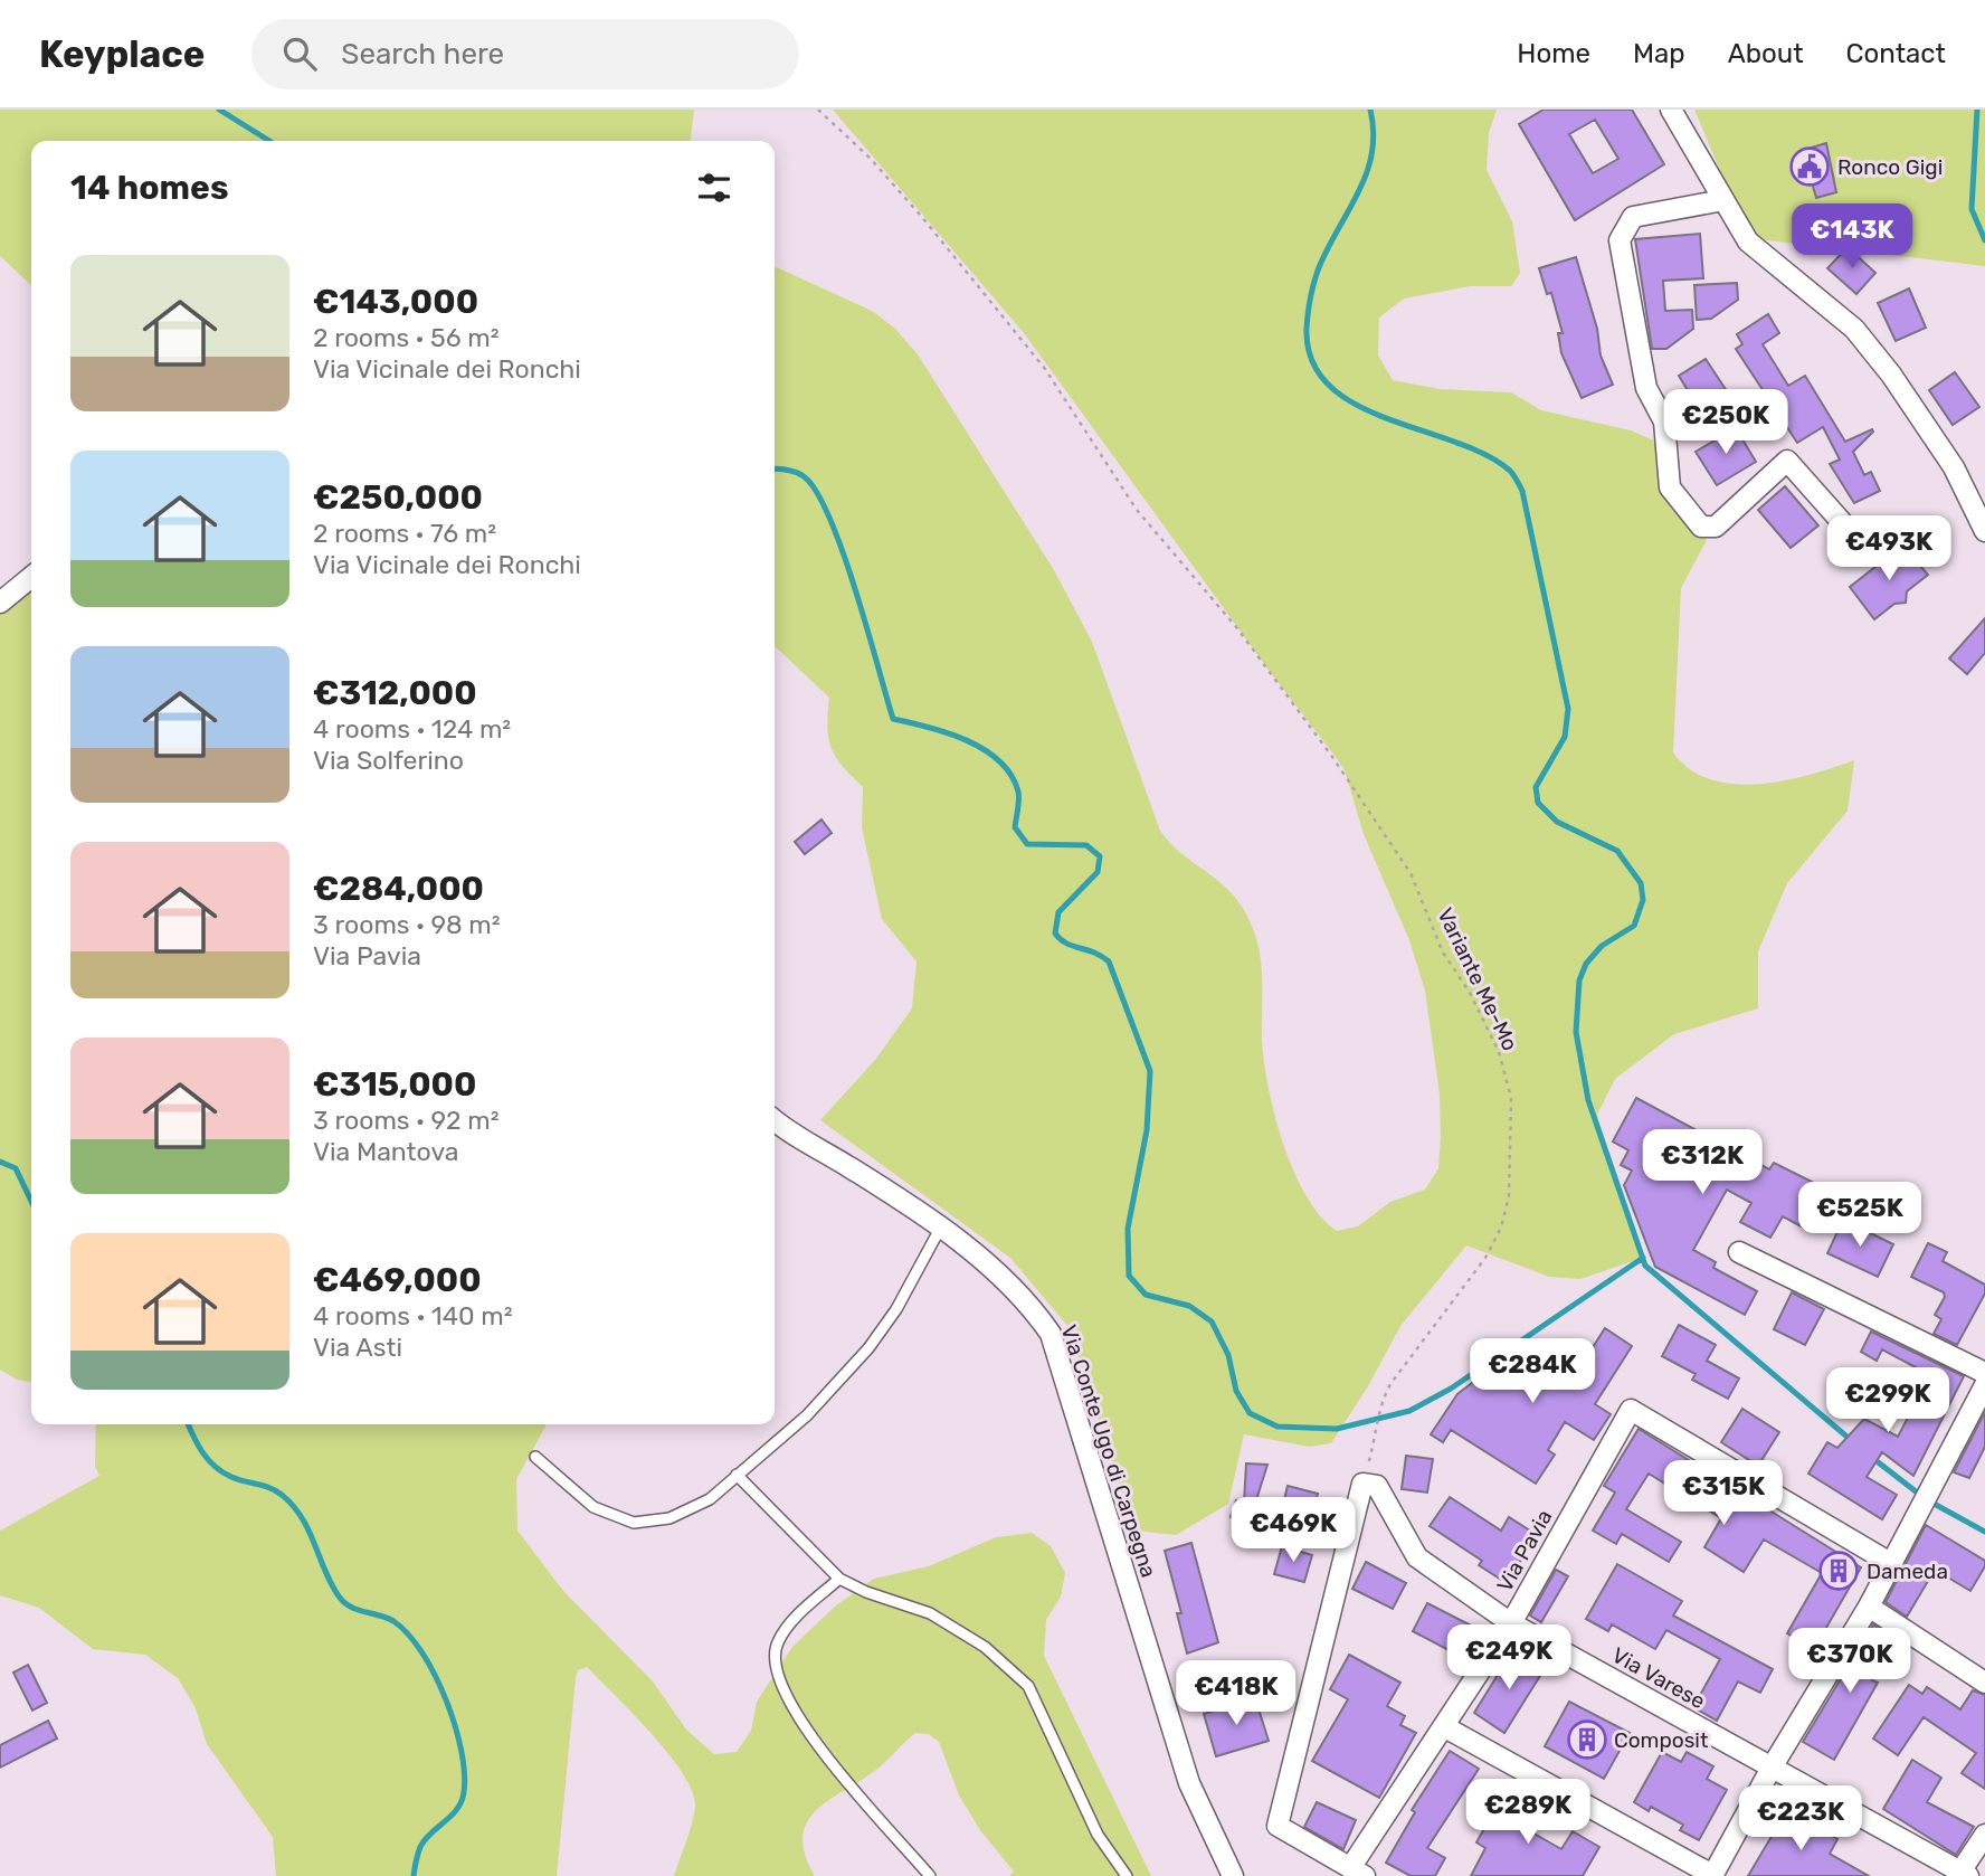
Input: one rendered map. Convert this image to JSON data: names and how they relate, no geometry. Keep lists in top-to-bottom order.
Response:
{
  "streets": {
    "street": ["Via Conte Ugo di Carpegna", "Via Pavia", "Via Varese"],
    "path": ["Variante Me-Mo"]
  },
  "crossings": [
    ["Variante Me-Mo", "Via Varese"],
    ["Via Pavia", "Via Varese"]
  ],
  "places": {
    "public building": ["Ronco Gigi"],
    "building": ["Dameda", "Composit"]
  },
  "page": {
    "header": "Keyplace",
    "search": "Search here",
    "nav": [
      "Home",
      "Map",
      "About",
      "Contact"
    ],
    "heading": "14 homes",
    "price": [
      "€143K",
      "€250K",
      "€493K",
      "€312K",
      "€525K",
      "€284K",
      "€299K",
      "€315K",
      "€469K",
      "€249K",
      "€370K",
      "€418K",
      "€289K",
      "€223K"
    ],
    "list": [
      {
        "name": "€143,000",
        "note": "2 rooms · 56 m² · Via Vicinale dei Ronchi"
      },
      {
        "name": "€250,000",
        "note": "2 rooms · 76 m² · Via Vicinale dei Ronchi"
      },
      {
        "name": "€312,000",
        "note": "4 rooms · 124 m² · Via Solferino"
      },
      {
        "name": "€284,000",
        "note": "3 rooms · 98 m² · Via Pavia"
      },
      {
        "name": "€315,000",
        "note": "3 rooms · 92 m² · Via Mantova"
      },
      {
        "name": "€469,000",
        "note": "4 rooms · 140 m² · Via Asti"
      }
    ]
  }
}
